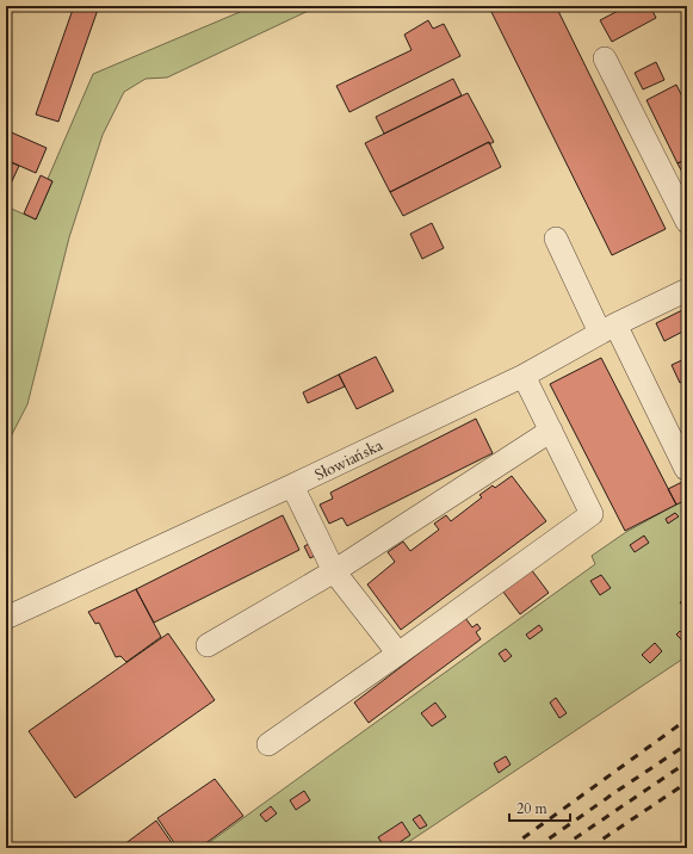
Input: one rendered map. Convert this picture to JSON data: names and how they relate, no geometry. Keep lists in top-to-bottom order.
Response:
{
  "streets": {
    "street": ["Słowiańska"]
  },
  "scale_bar": "20 m"
}
